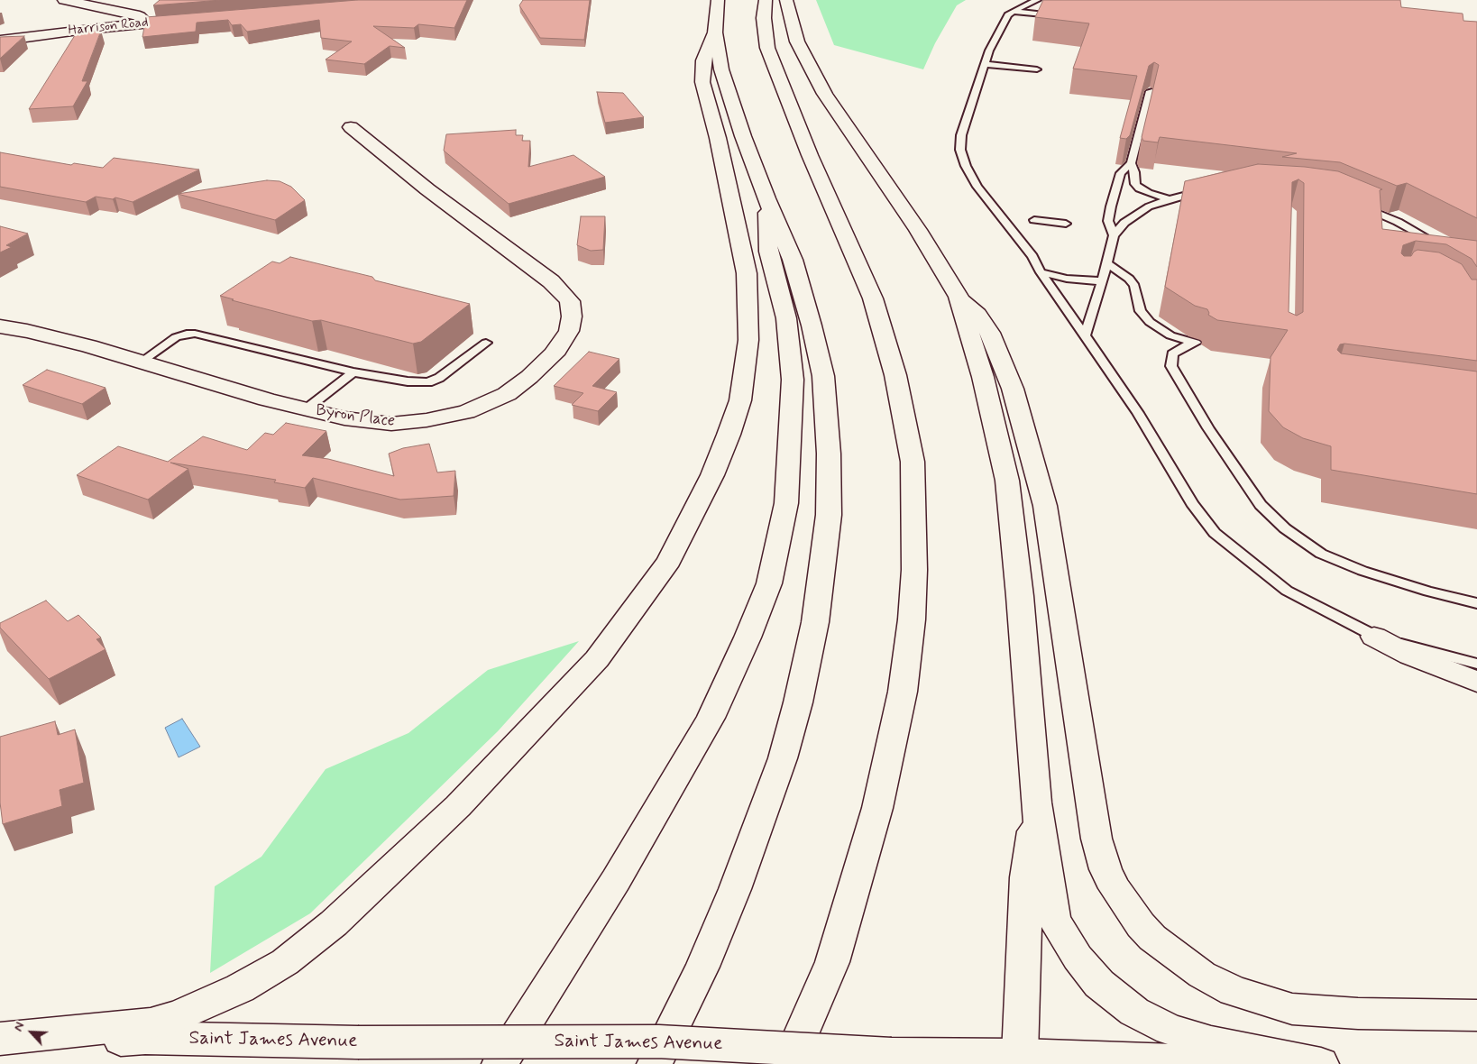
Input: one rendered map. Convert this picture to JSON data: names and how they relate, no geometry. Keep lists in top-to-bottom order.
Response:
{
  "streets": {
    "main road": ["Harrison Road", "Byron Place", "Saint James Avenue"]
  },
  "north": "top left"
}
